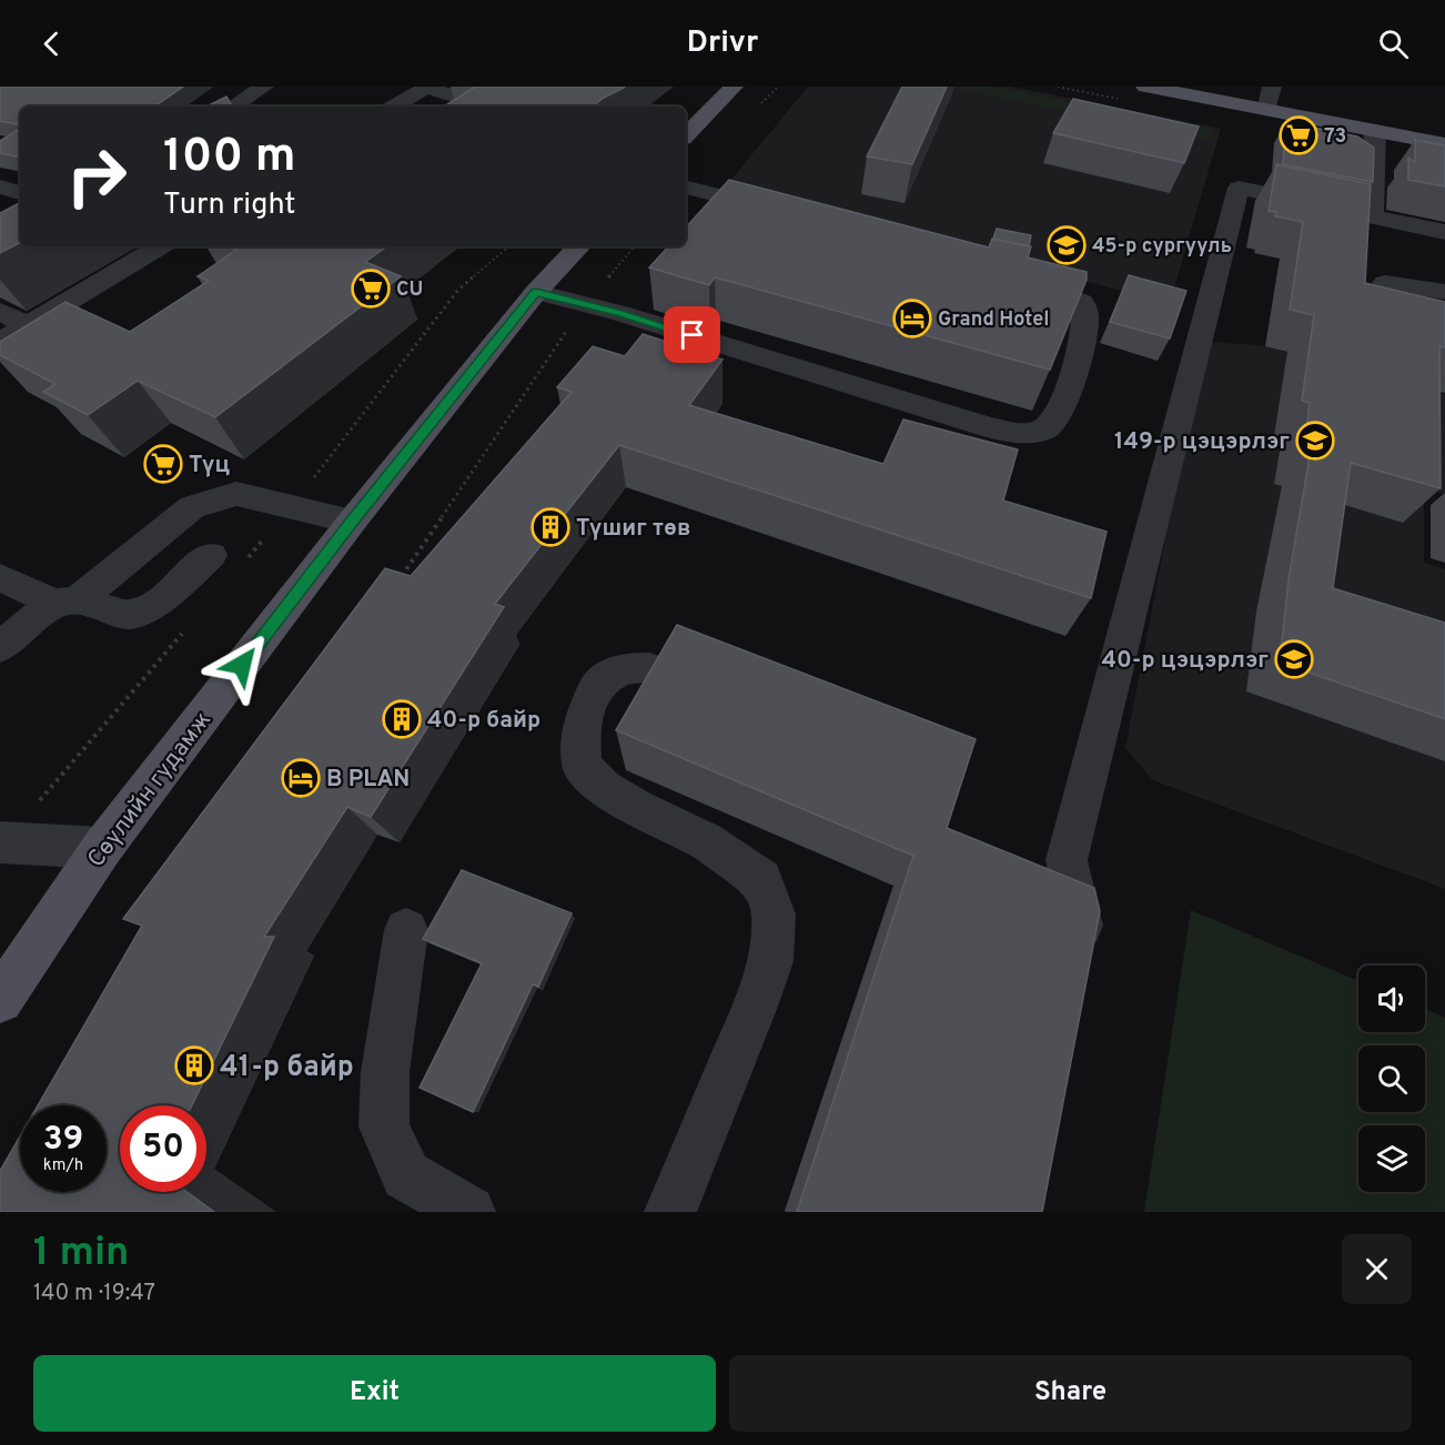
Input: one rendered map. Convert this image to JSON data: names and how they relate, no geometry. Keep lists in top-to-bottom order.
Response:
{
  "streets": {
    "main road": ["Сөүлийн гудамж"]
  },
  "places": {
    "supermarket": ["73", "CU", "Түц"],
    "school or university": ["45-р сургууль", "149-р цэцэрлэг", "40-р цэцэрлэг"],
    "hotel": ["Grand Hotel", "B PLAN"],
    "building": ["Түшиг төв", "40-р байр", "41-р байр"]
  },
  "page": {
    "header": "Drivr",
    "turn": ["100 m", "Turn right"],
    "speed": "39 km/h",
    "limit": "50",
    "heading": ["1 min", "140 m · 19:47"],
    "buttons": ["Exit", "Share"]
  }
}
